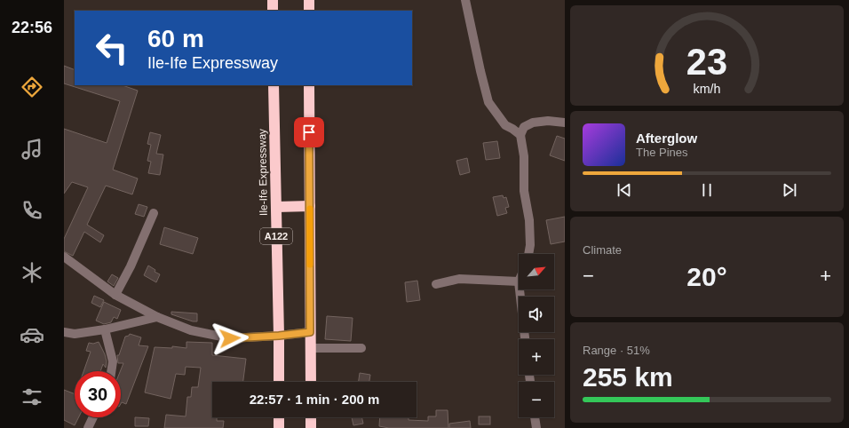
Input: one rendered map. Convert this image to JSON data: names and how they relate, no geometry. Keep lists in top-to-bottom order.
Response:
{
  "streets": {
    "highway": ["Ile-Ife Expressway", "A122"]
  },
  "north": "top right",
  "page": {
    "tabs": "22:56",
    "turn": ["60 m", "Ile-Ife Expressway"],
    "song": ["Afterglow", "The Pines"],
    "tile": [
      "Climate",
      ["Range · 51%", "255 km"]
    ],
    "map_buttons": ["+", "−"],
    "heat": ["−", "20°", "+"],
    "limit": "30",
    "trip": "22:57 · 1 min · 200 m",
    "gauge": ["23", "km/h"]
  }
}
